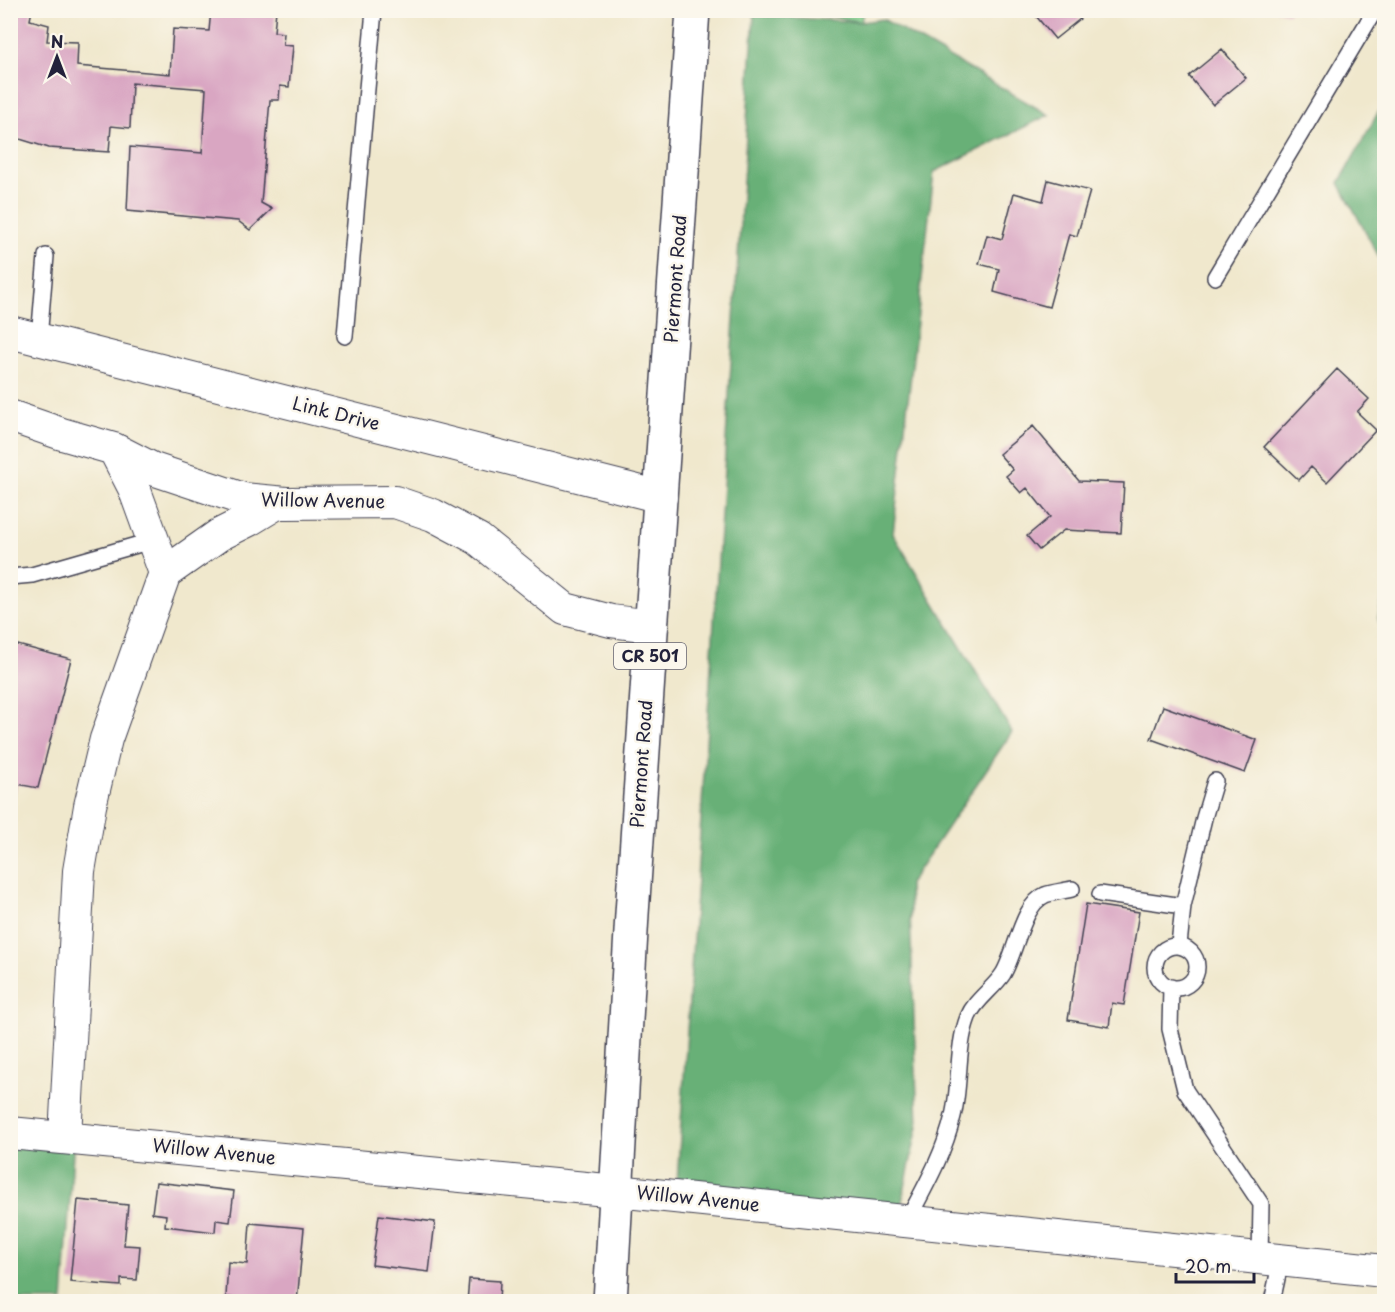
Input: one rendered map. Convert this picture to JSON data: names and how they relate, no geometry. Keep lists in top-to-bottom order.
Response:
{
  "streets": {
    "main road": ["Piermont Road", "CR 501"],
    "street": ["Link Drive", "Willow Avenue"]
  },
  "crossings": [
    ["Piermont Road", "Link Drive"],
    ["Piermont Road", "Willow Avenue"]
  ],
  "scale_bar": "20 m",
  "north": "top"
}
